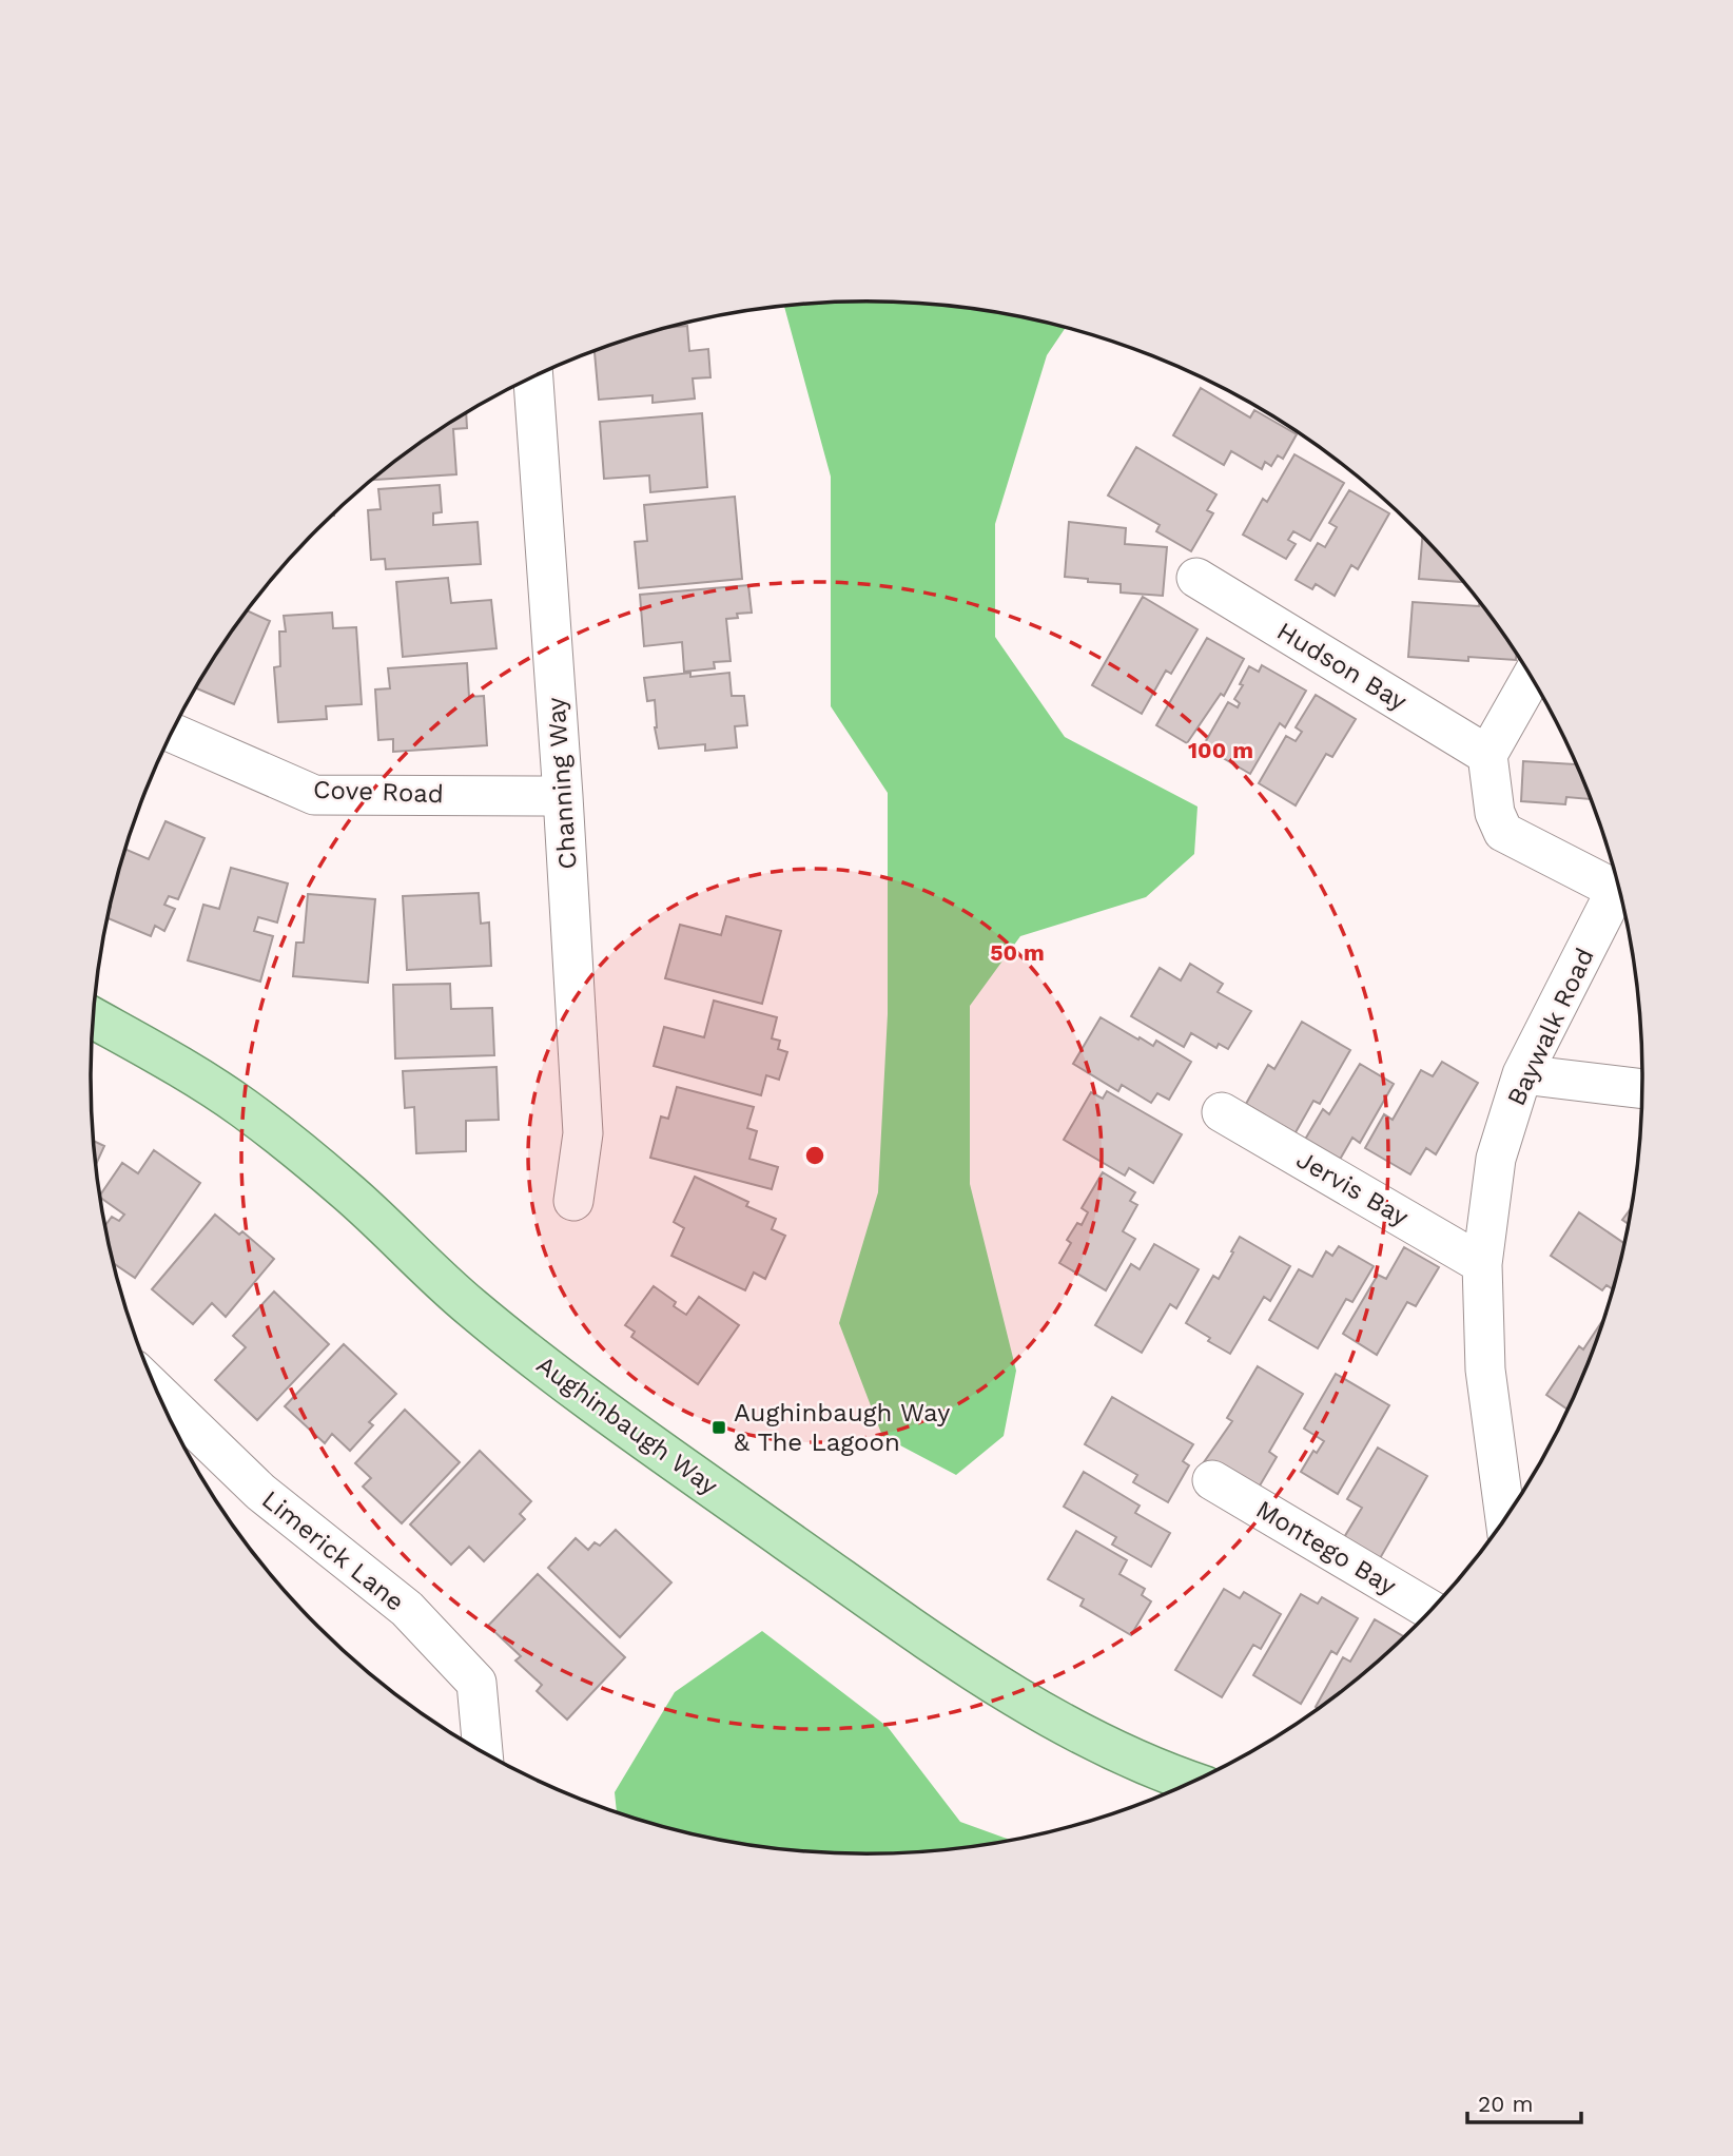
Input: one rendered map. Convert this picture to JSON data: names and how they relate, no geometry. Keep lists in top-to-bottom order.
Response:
{
  "streets": {
    "main road": ["Aughinbaugh Way"],
    "street": [
      "Hudson Bay",
      "Channing Way",
      "Cove Road",
      "Baywalk Road",
      "Jervis Bay",
      "Montego Bay",
      "Limerick Lane"
    ]
  },
  "crossings": [
    ["Channing Way", "Cove Road"],
    ["Baywalk Road", "Jervis Bay"]
  ],
  "places": {
    "transit": ["Aughinbaugh Way & The Lagoon"]
  },
  "scale_bar": "20 m",
  "rings": ["100 m", "50 m"]
}
